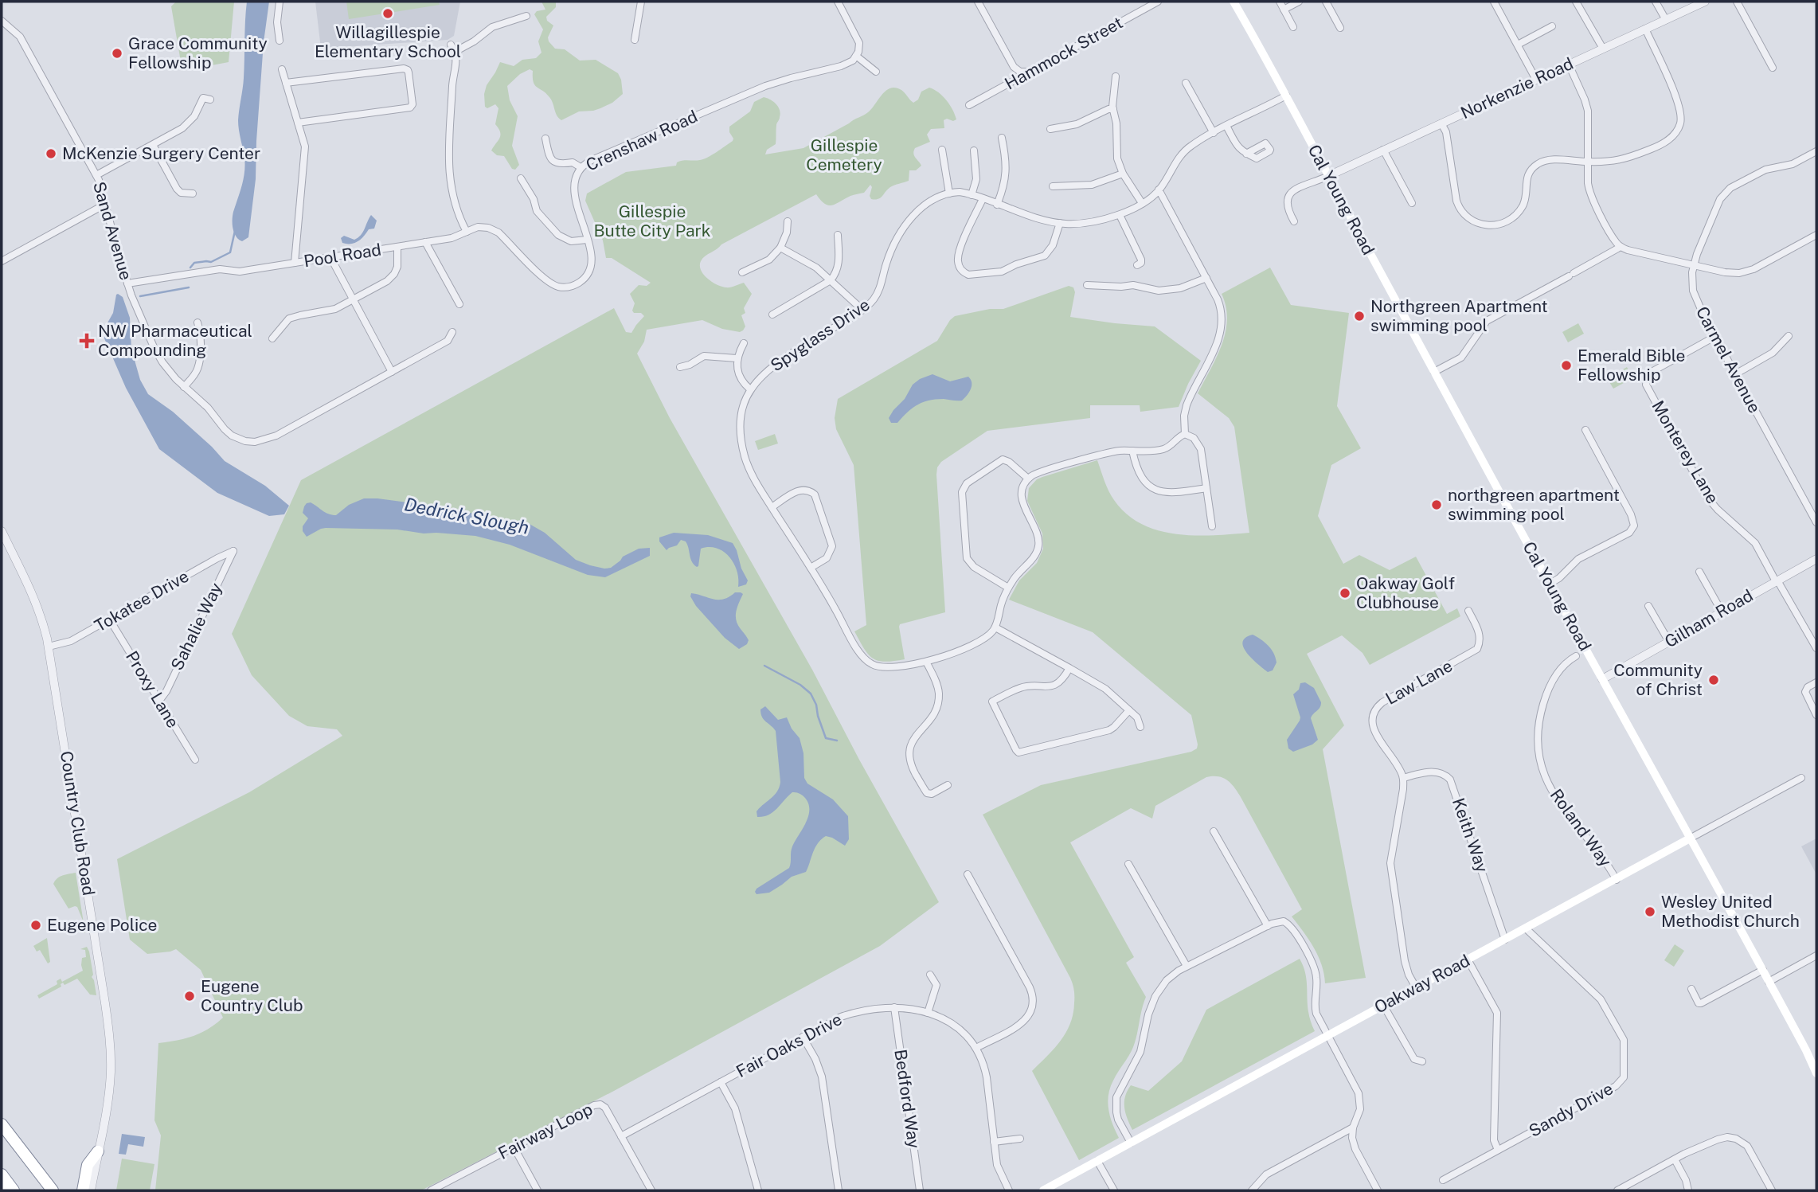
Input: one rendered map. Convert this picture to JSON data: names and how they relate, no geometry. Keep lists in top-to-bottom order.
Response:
{
  "streets": {
    "main road": ["Cal Young Road", "Oakway Road"],
    "street": [
      "Hammock Street",
      "Norkenzie Road",
      "Crenshaw Road",
      "Sand Avenue",
      "Pool Road",
      "Spyglass Drive",
      "Carmel Avenue",
      "Monterey Lane",
      "Tokatee Drive",
      "Gilham Road",
      "Sahalie Way",
      "Law Lane",
      "Proxy Lane",
      "Country Club Road",
      "Roland Way",
      "Keith Way",
      "Fair Oaks Drive",
      "Bedford Way",
      "Sandy Drive",
      "Fairway Loop"
    ]
  },
  "crossings": [
    ["Norkenzie Road", "Cal Young Road"],
    ["Crenshaw Road", "Pool Road"],
    ["Cal Young Road", "Gilham Road"],
    ["Cal Young Road", "Oakway Road"],
    ["Sand Avenue", "Pool Road"],
    ["Carmel Avenue", "Monterey Lane"],
    ["Monterey Lane", "Gilham Road"],
    ["Tokatee Drive", "Sahalie Way"],
    ["Tokatee Drive", "Proxy Lane"],
    ["Tokatee Drive", "Country Club Road"],
    ["Sahalie Way", "Proxy Lane"],
    ["Law Lane", "Keith Way"],
    ["Roland Way", "Oakway Road"],
    ["Keith Way", "Oakway Road"],
    ["Oakway Road", "Sandy Drive"],
    ["Fair Oaks Drive", "Bedford Way"],
    ["Fair Oaks Drive", "Fairway Loop"]
  ],
  "water": ["Dedrick Slough"],
  "parks": ["Gillespie Cemetery", "Gillespie Butte City Park"],
  "places": {
    "other": [
      "Willagillespie Elementary School",
      "Grace Community Fellowship",
      "McKenzie Surgery Center",
      "Northgreen Apartment swimming pool",
      "Emerald Bible Fellowship",
      "northgreen apartment swimming pool",
      "Oakway Golf Clubhouse",
      "Community of Christ",
      "Wesley United Methodist Church",
      "Eugene Police",
      "Eugene Country Club"
    ],
    "health": ["NW Pharmaceutical Compounding"]
  }
}
